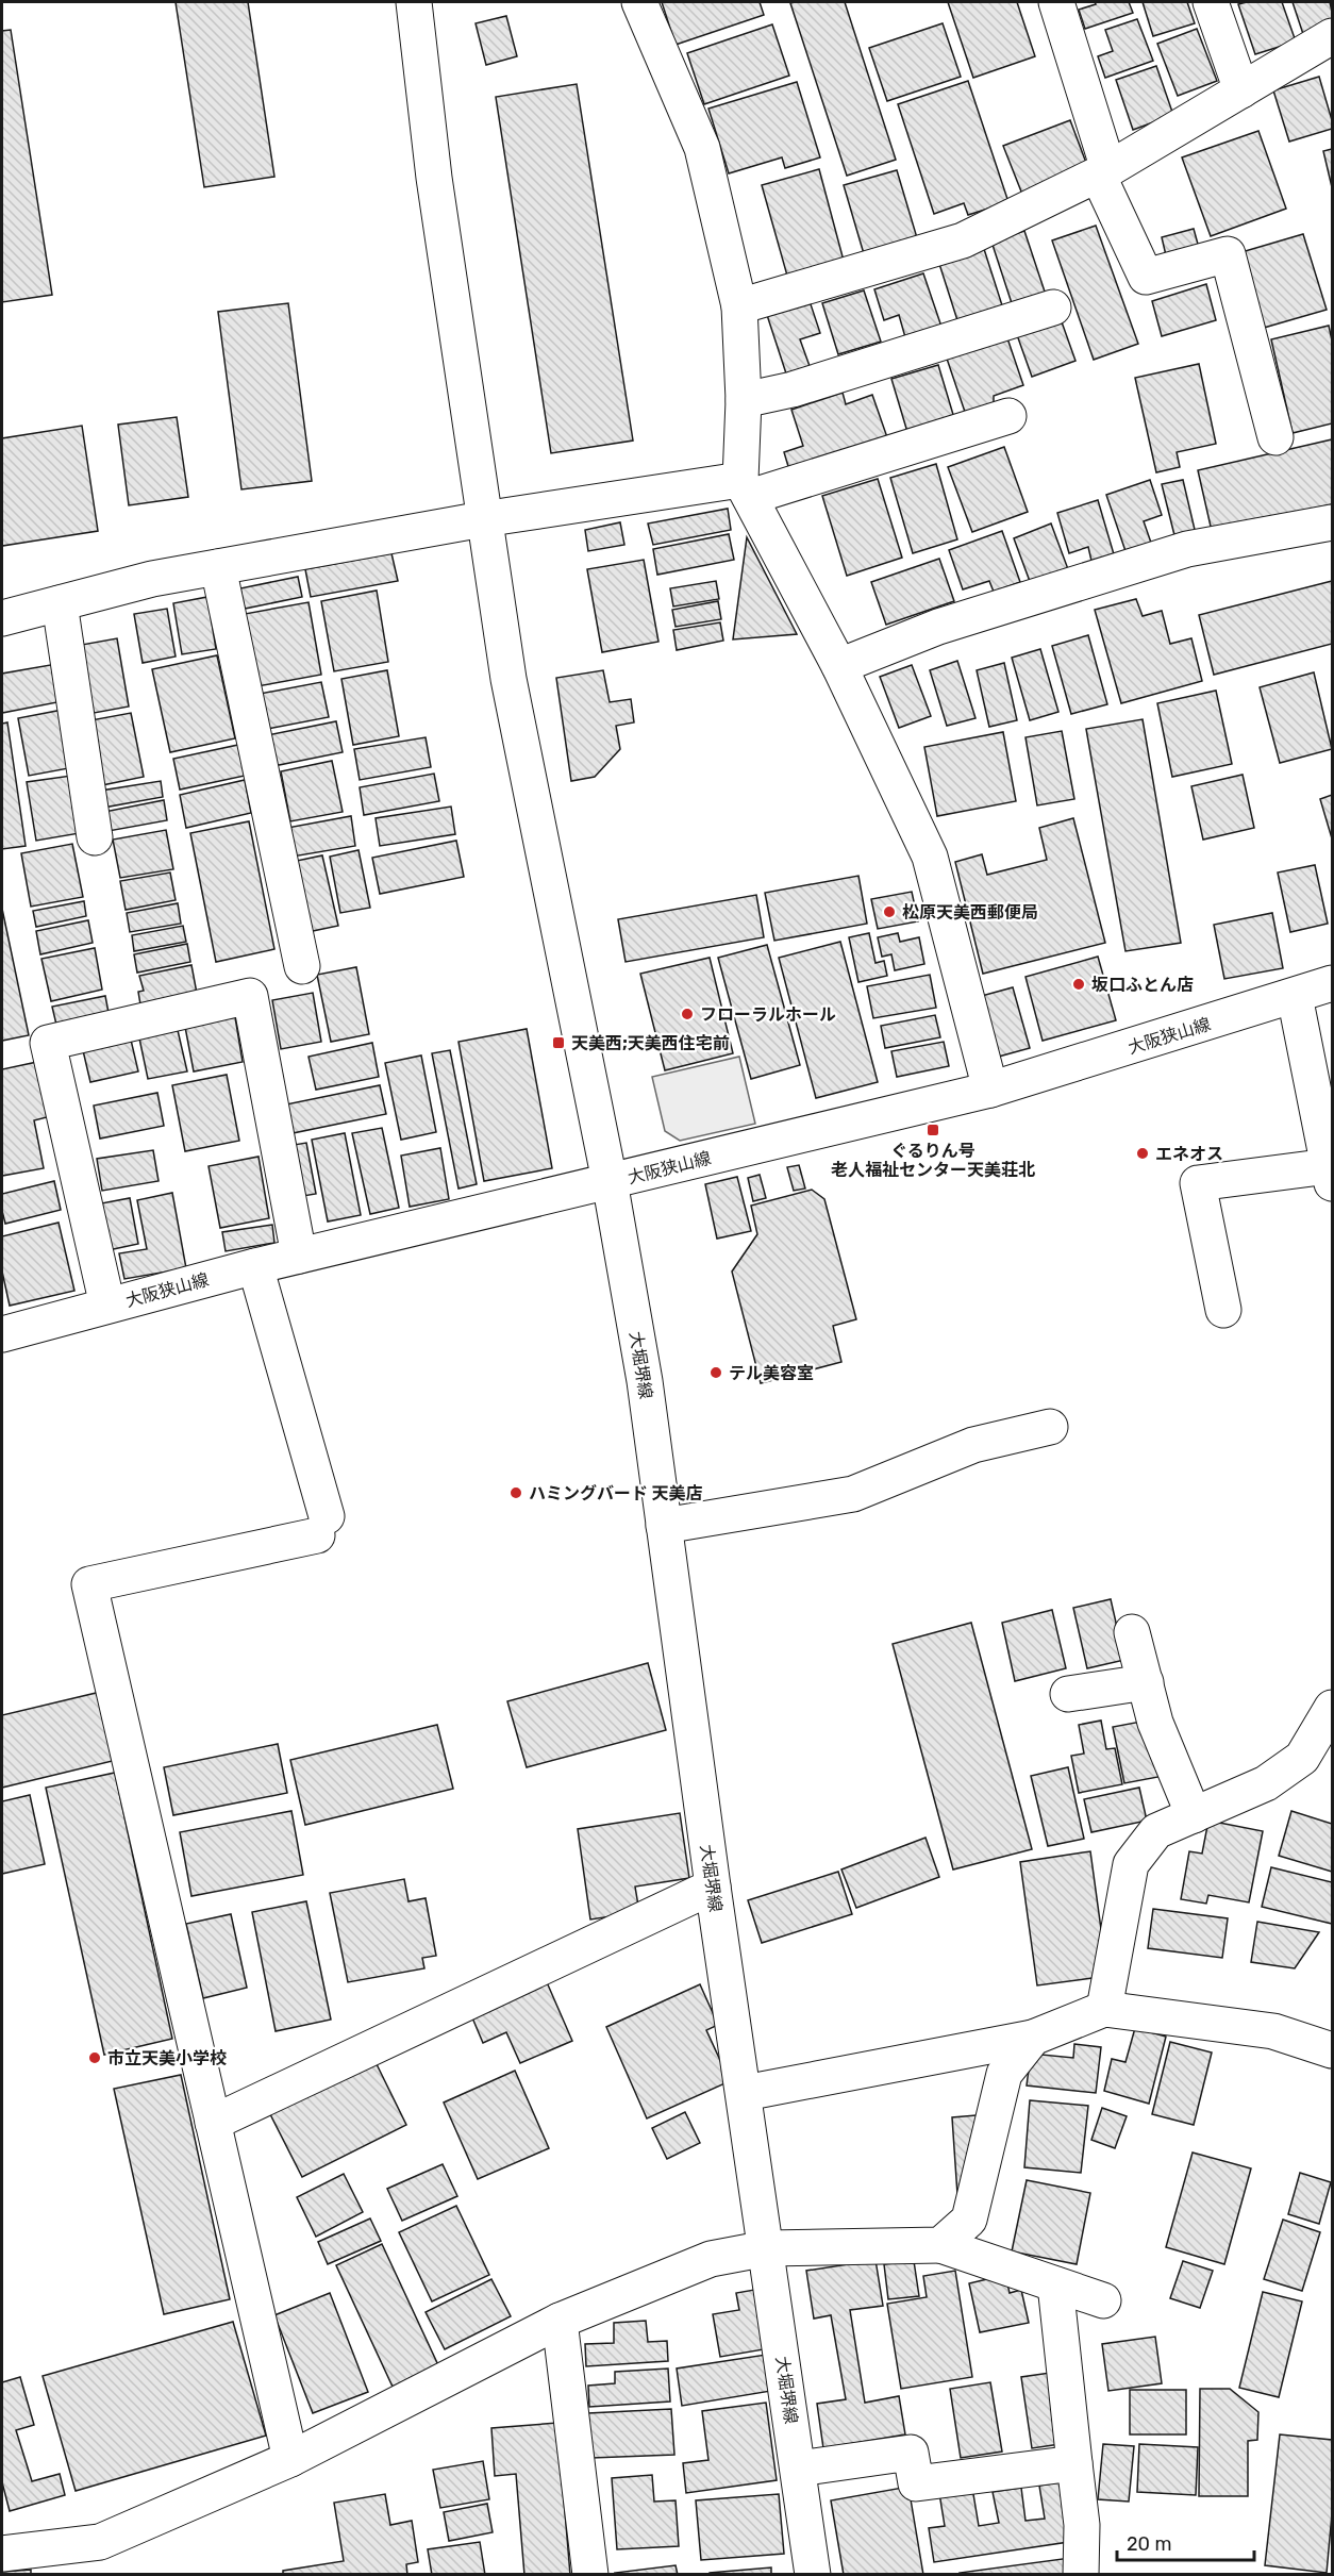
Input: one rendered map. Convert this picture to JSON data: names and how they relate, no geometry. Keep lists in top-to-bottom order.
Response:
{
  "streets": {
    "street": ["大阪狭山線", "大堀堺線"]
  },
  "crossings": [
    ["大阪狭山線", "大堀堺線"]
  ],
  "places": {
    "other": [
      "松原天美西郵便局",
      "坂口ふとん店",
      "フローラルホール",
      "エネオス",
      "テル美容室",
      "ハミングバード 天美店",
      "市立天美小学校"
    ],
    "transit": ["天美西;天美西住宅前", "ぐるりん号 老人福祉センター天美荘北"]
  },
  "scale_bar": "20 m"
}
